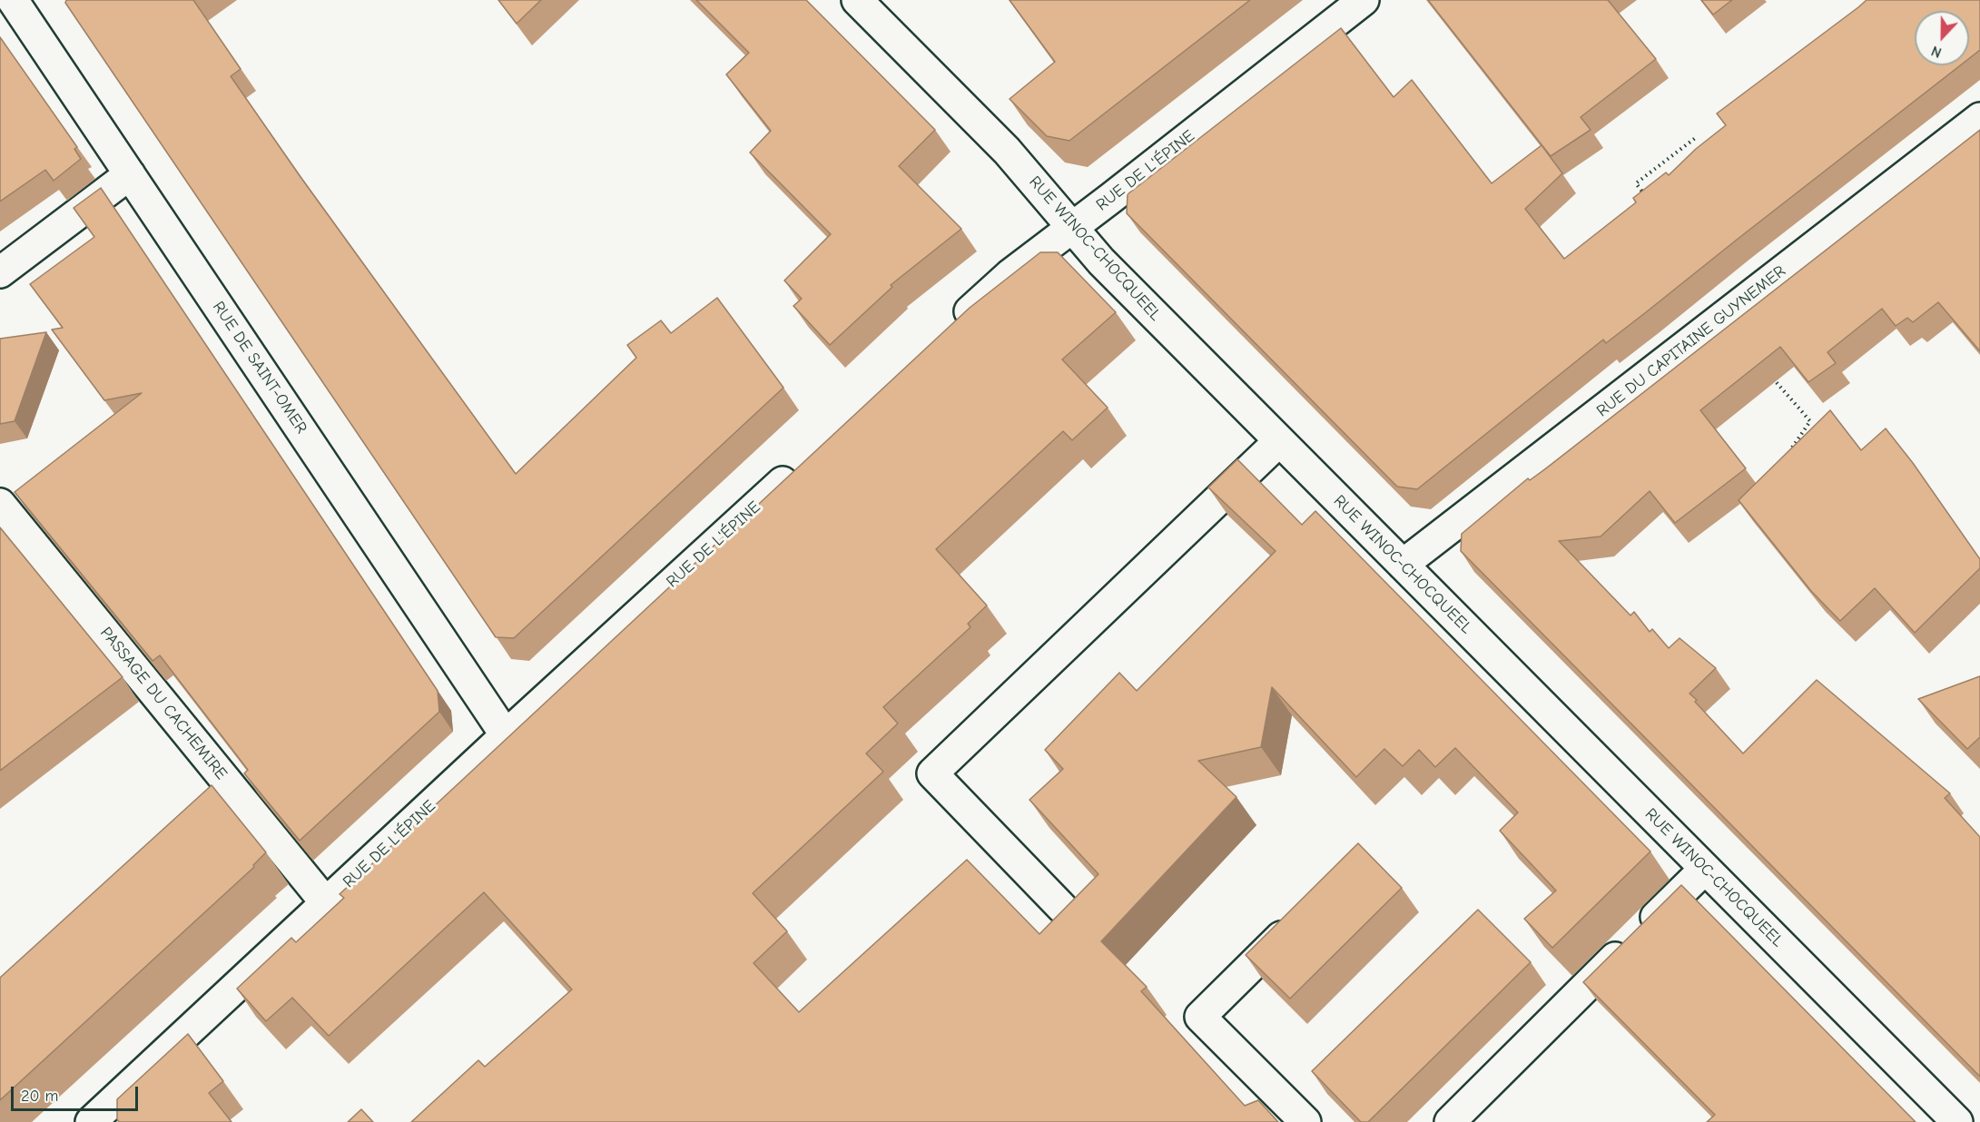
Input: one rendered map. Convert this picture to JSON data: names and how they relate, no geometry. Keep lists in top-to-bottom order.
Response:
{
  "streets": {
    "street": [
      "RUE DE L'ÉPINE",
      "RUE WINOC-CHOCQUEEL",
      "RUE DU CAPITAINE GUYNEMER",
      "RUE DE SAINT-OMER",
      "PASSAGE DU CACHEMIRE"
    ]
  },
  "crossings": [
    ["RUE DE L'ÉPINE", "RUE WINOC-CHOCQUEEL"],
    ["RUE DE L'ÉPINE", "RUE DE SAINT-OMER"],
    ["RUE DE L'ÉPINE", "PASSAGE DU CACHEMIRE"],
    ["RUE WINOC-CHOCQUEEL", "RUE DU CAPITAINE GUYNEMER"]
  ],
  "scale_bar": "20 m",
  "north": "bottom"
}
